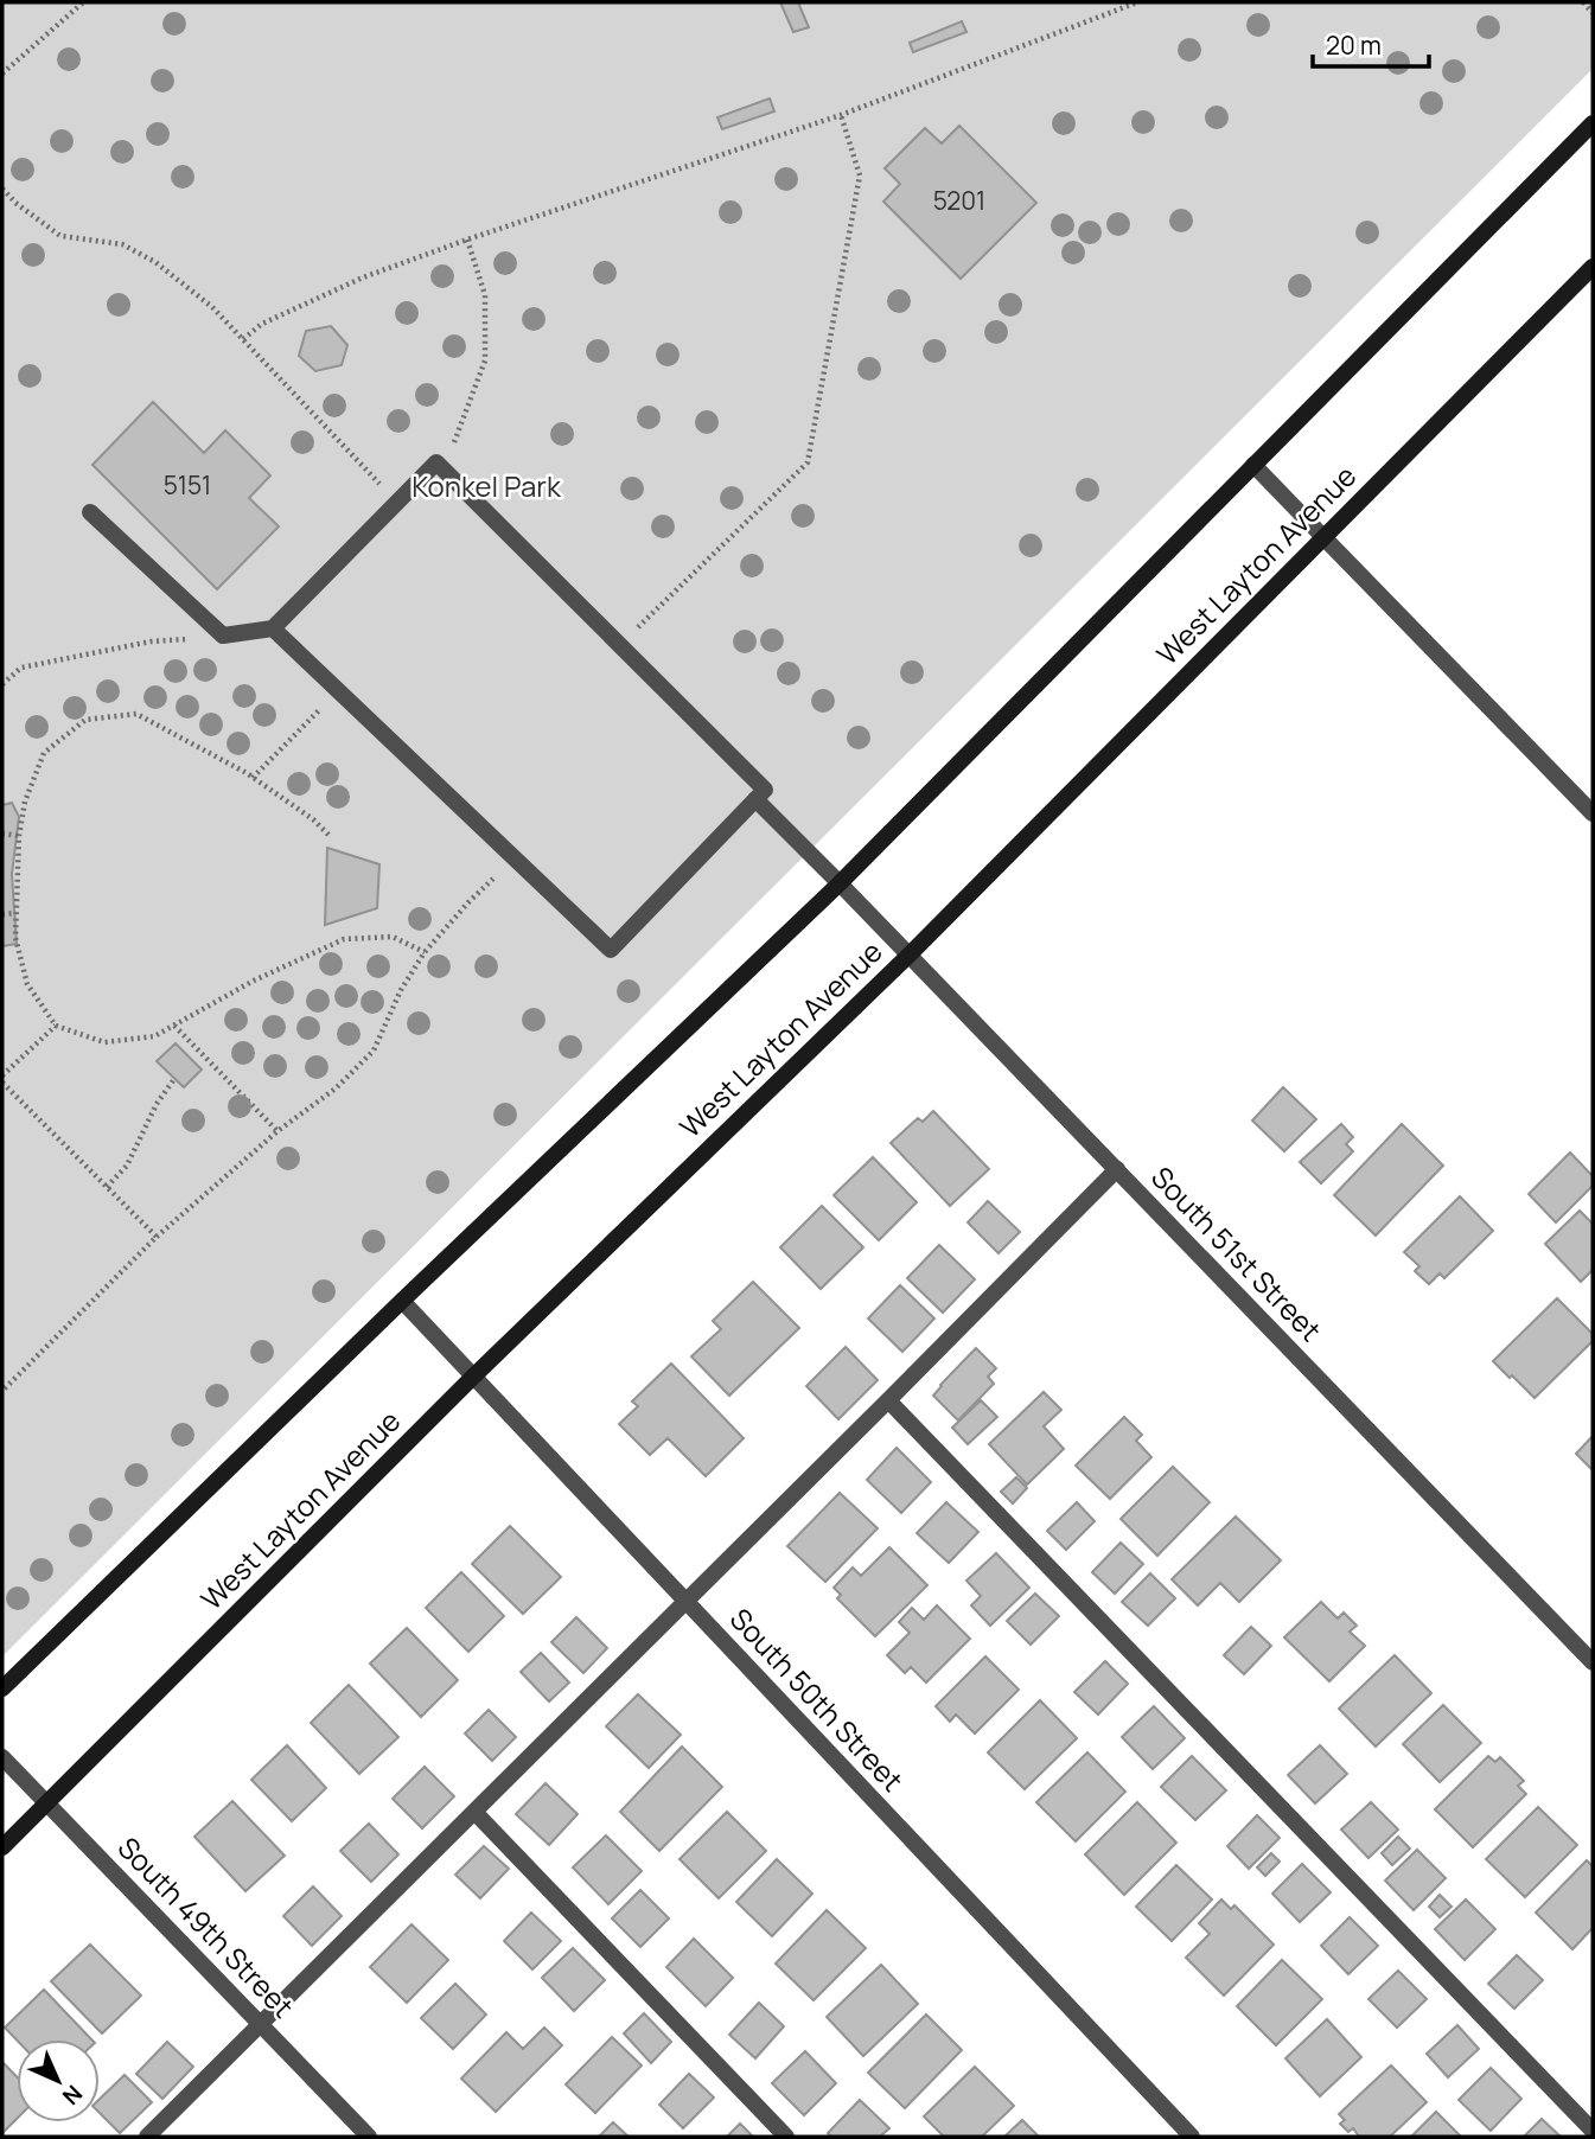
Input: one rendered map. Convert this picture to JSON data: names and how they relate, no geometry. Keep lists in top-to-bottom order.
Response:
{
  "streets": {
    "main road": ["West Layton Avenue"],
    "street": ["South 51st Street", "South 50th Street", "South 49th Street"]
  },
  "crossings": [
    ["West Layton Avenue", "South 51st Street"],
    ["West Layton Avenue", "South 50th Street"],
    ["West Layton Avenue", "South 49th Street"]
  ],
  "parks": ["Konkel Park"],
  "house_numbers": ["5201", "5151"],
  "scale_bar": "20 m",
  "north": "bottom right"
}
